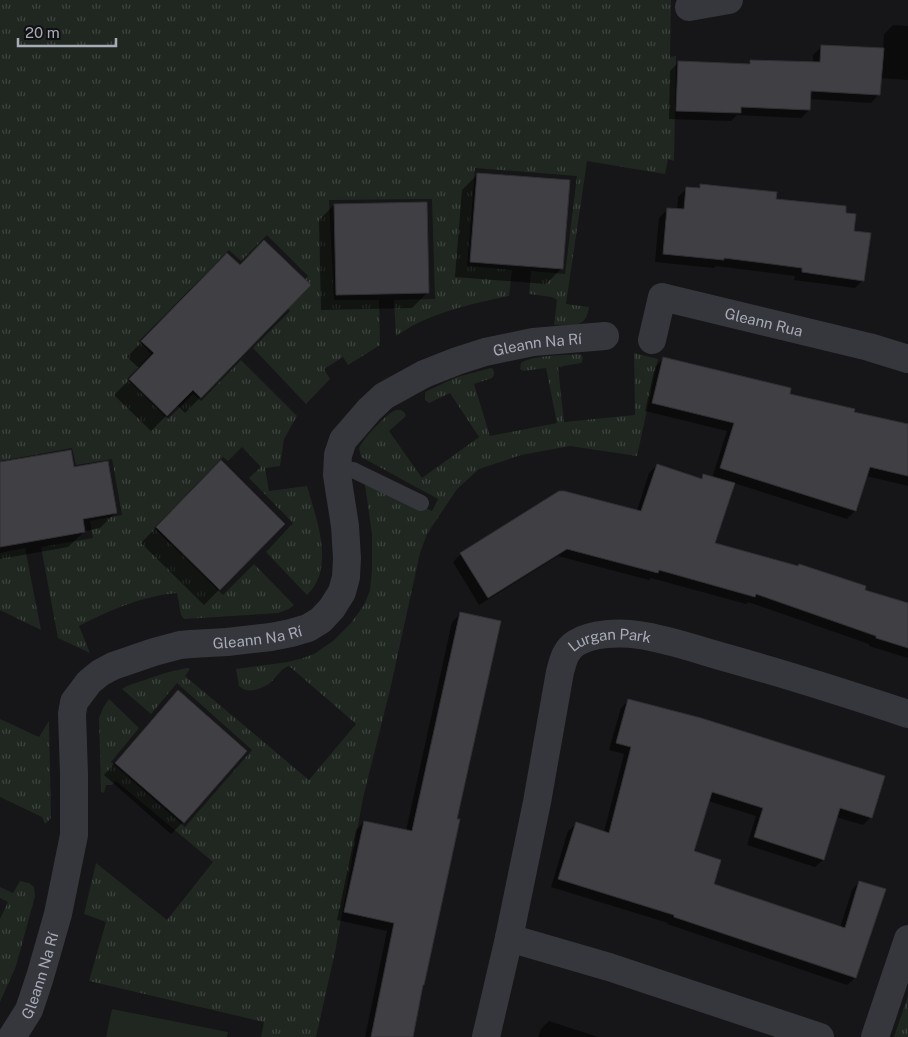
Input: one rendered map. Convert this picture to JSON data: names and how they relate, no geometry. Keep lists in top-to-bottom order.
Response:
{
  "streets": {
    "street": ["Gleann Rua", "Gleann Na Rí", "Lurgan Park"]
  },
  "scale_bar": "20 m"
}
